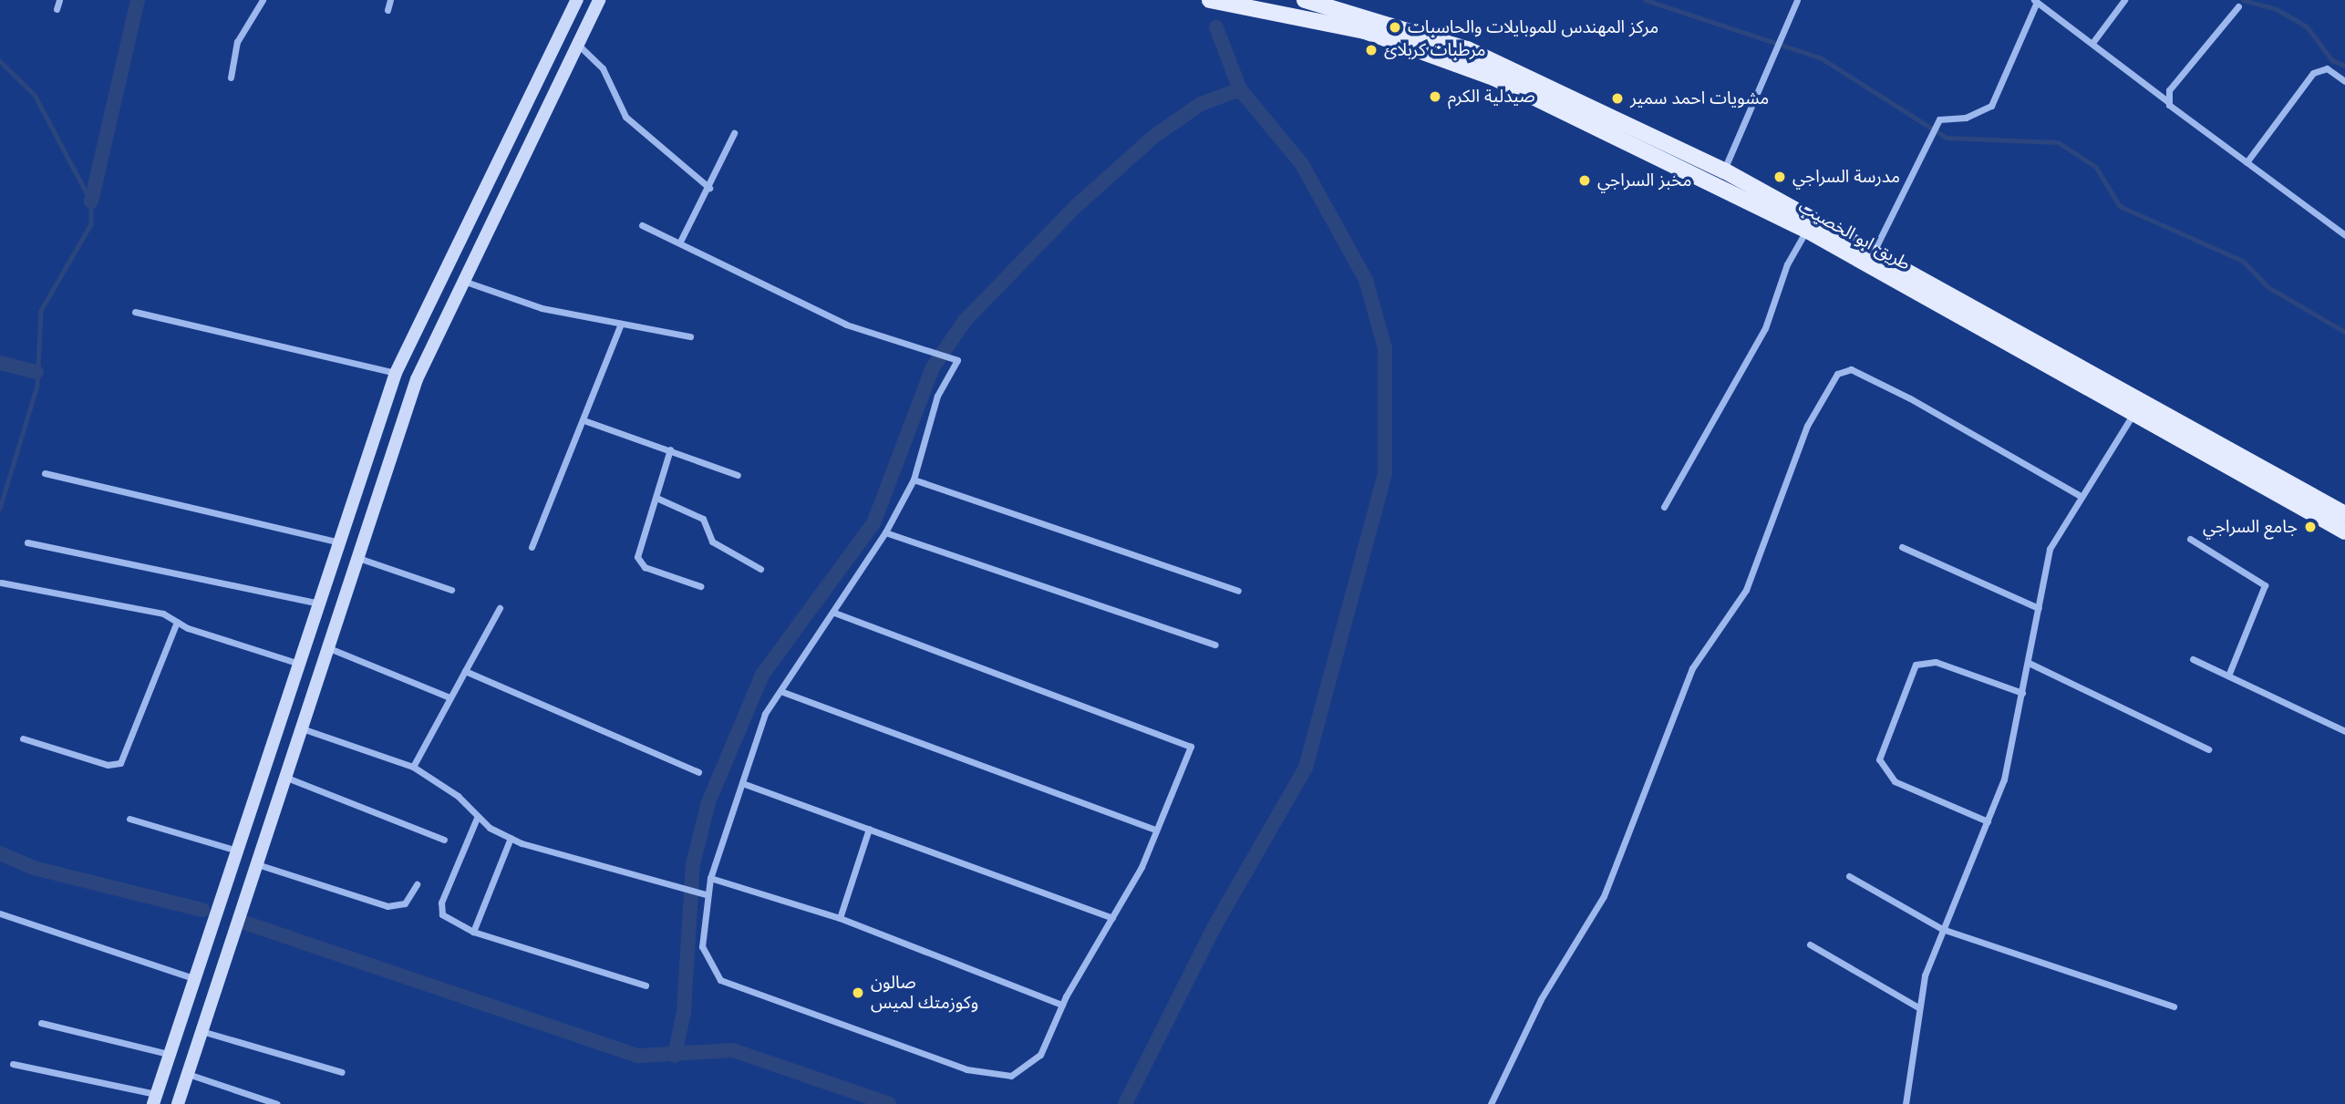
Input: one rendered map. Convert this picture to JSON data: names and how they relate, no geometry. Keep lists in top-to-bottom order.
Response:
{
  "streets": {
    "main road": ["طريق ابو الخصيب"]
  },
  "places": [
    "مركز المهندس للموبايلات والحاسبات",
    "مرطبات كربلائ",
    "صيدلية الكرم",
    "مشويات احمد سمير",
    "مدرسة السراجي",
    "مخبز السراجي",
    "جامع السراجي",
    "صالون وكوزمتك لميس"
  ]
}
